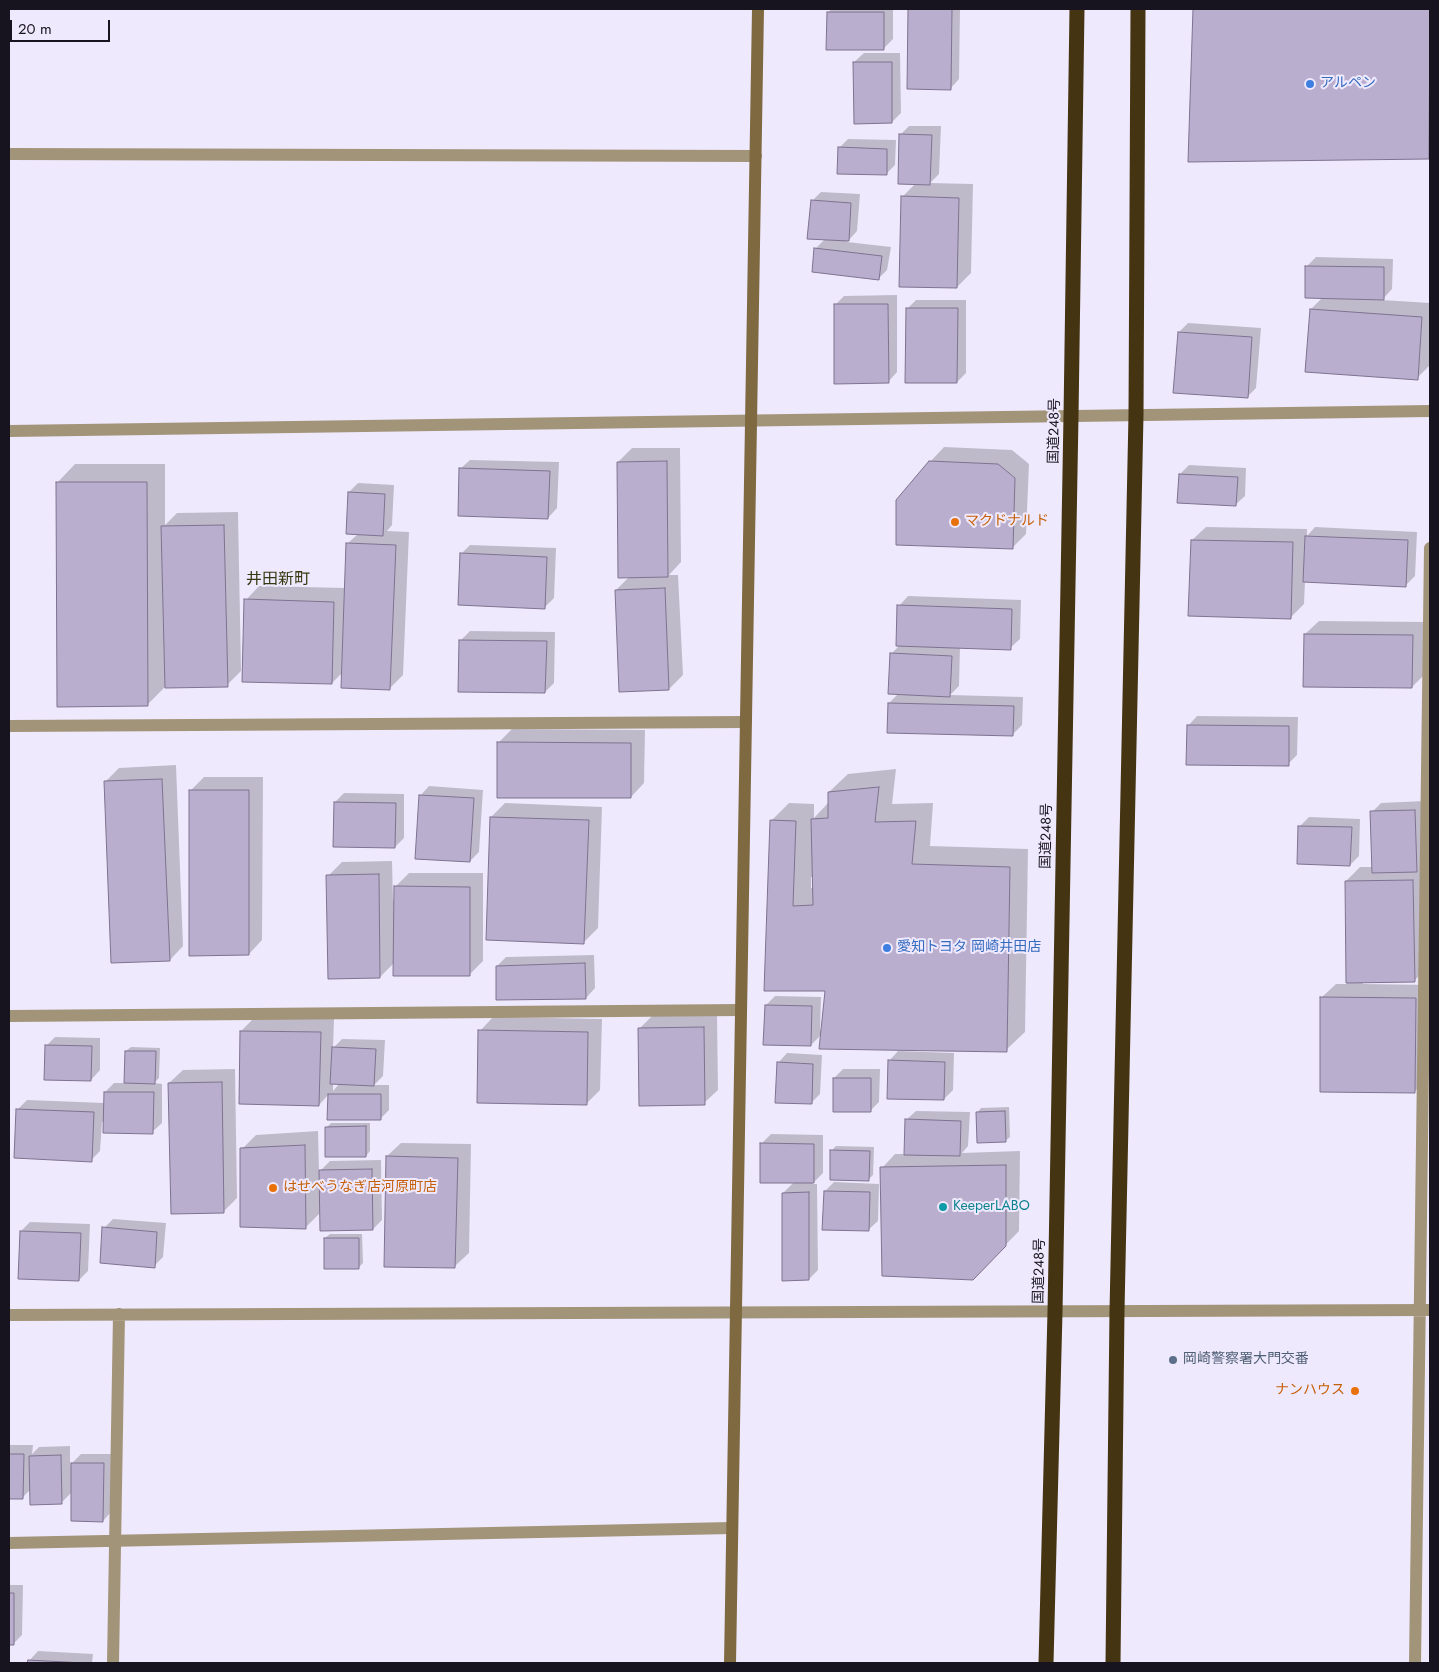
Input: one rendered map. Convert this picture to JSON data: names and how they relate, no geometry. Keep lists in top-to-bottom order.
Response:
{
  "streets": {
    "highway": ["国道248号"]
  },
  "districts": ["井田新町"],
  "places": [
    "アルペン",
    "マクドナルド",
    "愛知トヨタ 岡崎井田店",
    "はせべうなぎ店河原町店",
    "KeeperLABO",
    "岡崎警察署大門交番",
    "ナンハウス"
  ],
  "scale_bar": "20 m"
}
